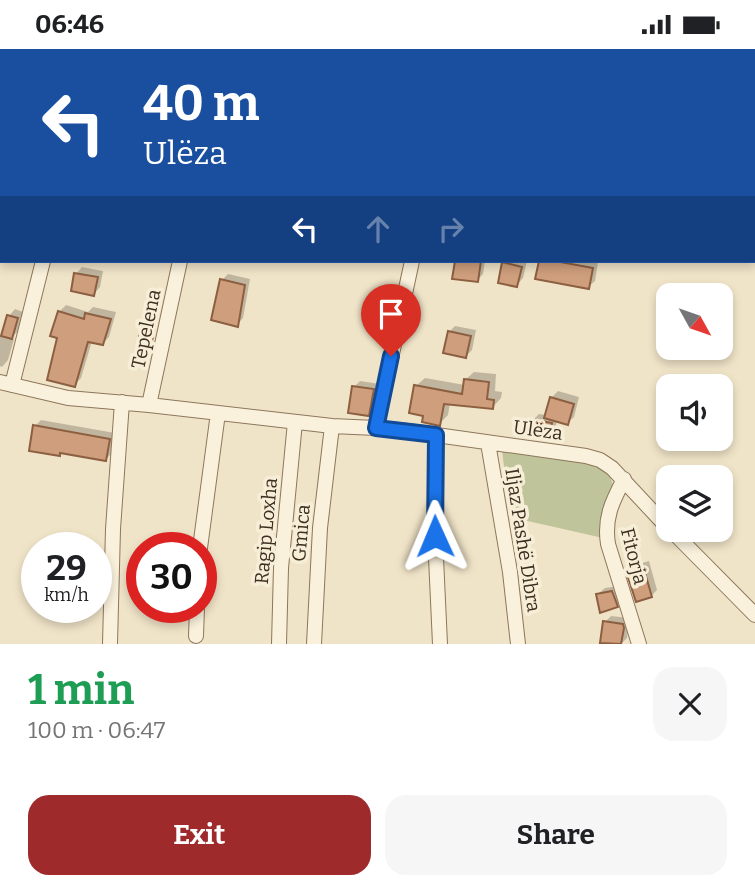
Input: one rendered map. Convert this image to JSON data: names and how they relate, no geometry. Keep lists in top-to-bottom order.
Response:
{
  "streets": {
    "street": [
      "Tepelena",
      "Ulëza",
      "Ragip Loxha",
      "Gmica",
      "Iljaz Pashë Dibra",
      "Fitorja"
    ]
  },
  "crossings": [
    ["Tepelena", "Ulëza"],
    ["Ulëza", "Ragip Loxha"],
    ["Ulëza", "Gmica"],
    ["Ulëza", "Iljaz Pashë Dibra"],
    ["Ulëza", "Fitorja"]
  ],
  "north": "bottom right",
  "page": {
    "status": "06:46",
    "turn": ["40 m", "Ulëza"],
    "speed": "29 km/h",
    "limit": "30",
    "heading": ["1 min", "100 m · 06:47"],
    "buttons": ["Exit", "Share"]
  }
}
